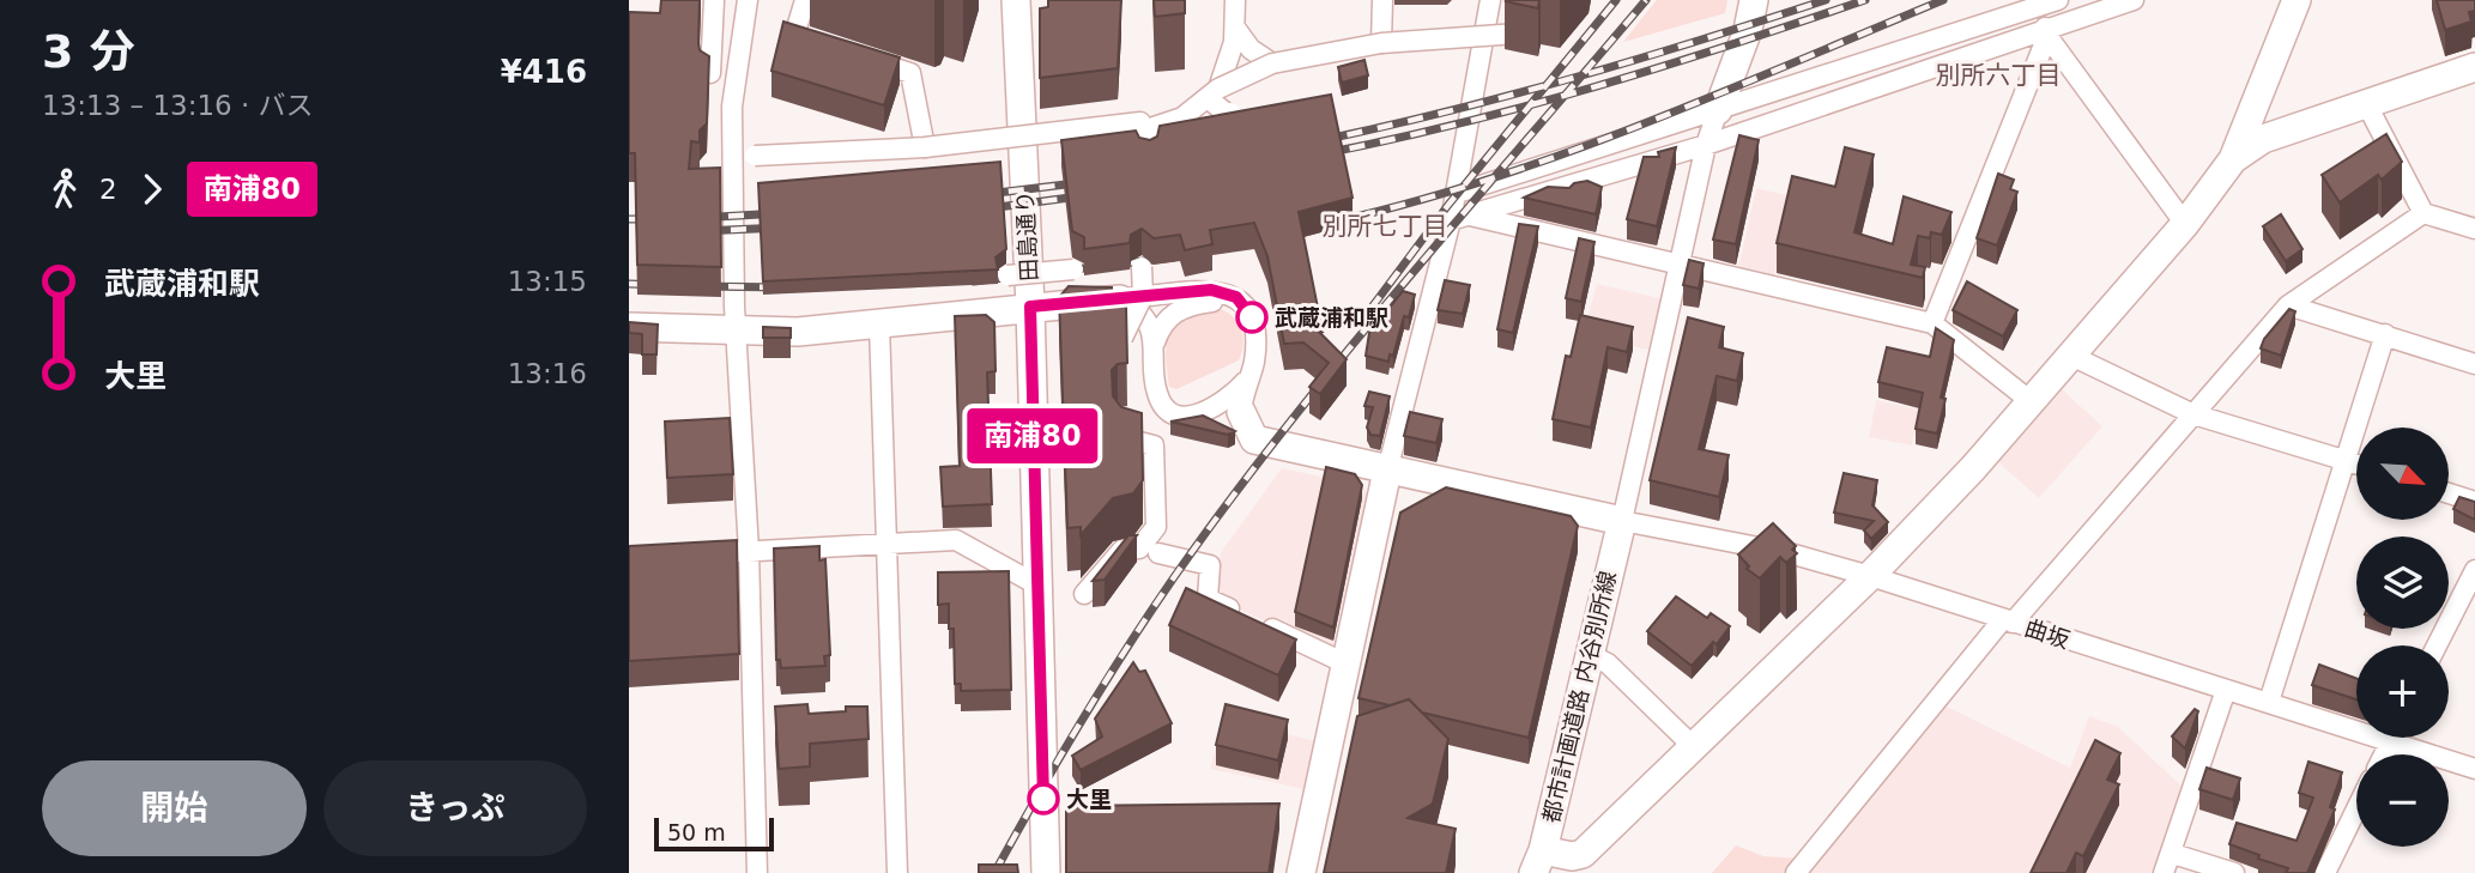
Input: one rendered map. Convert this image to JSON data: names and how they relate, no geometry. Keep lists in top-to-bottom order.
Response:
{
  "streets": {
    "street": ["田島通り", "曲坂", "都市計画道路 内谷別所線"]
  },
  "crossings": [
    ["曲坂", "都市計画道路 内谷別所線"]
  ],
  "districts": ["別所六丁目", "別所七丁目"],
  "places": ["武蔵浦和駅", "大里"],
  "lines": ["bus line 南浦80"],
  "scale_bar": "50 m",
  "north": "bottom right",
  "page": {
    "heading": ["3 分", "13:13 – 13:16 · バス", "¥416"],
    "on_map": "南浦80",
    "legs": ["2", "南浦80"],
    "list": [
      {
        "name": "武蔵浦和駅",
        "value": "13:15"
      },
      {
        "name": "大里",
        "value": "13:16"
      }
    ],
    "map_buttons": ["+", "−"],
    "buttons": ["開始", "きっぷ"],
    "scale": "50 m"
  }
}
